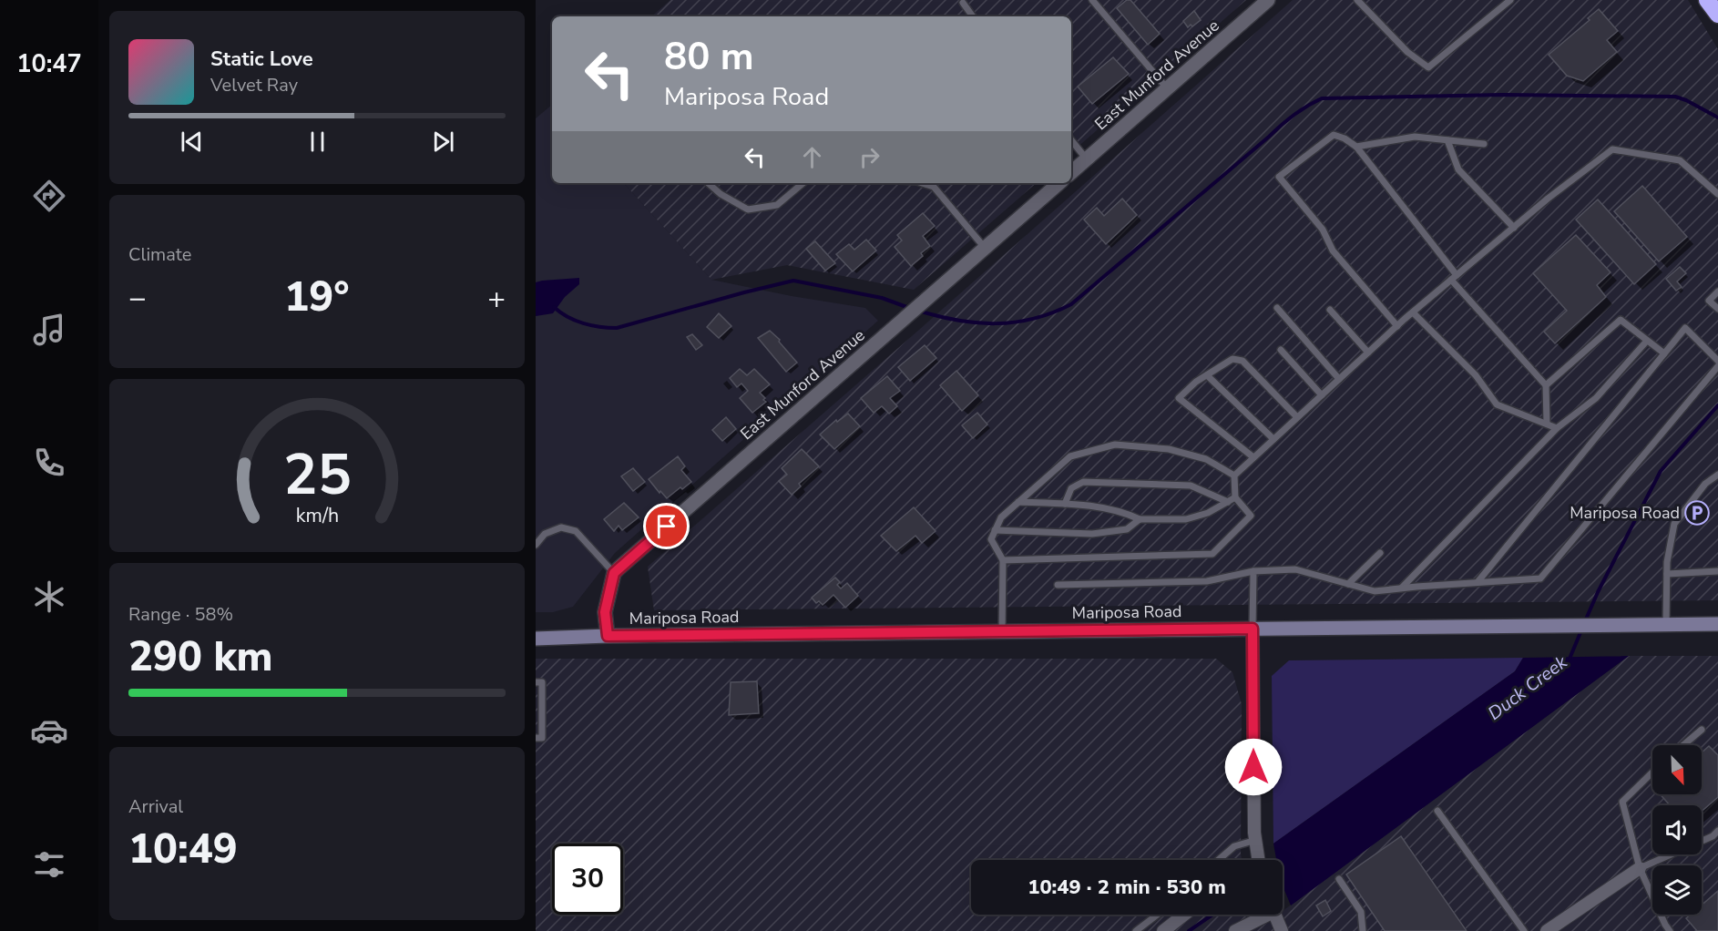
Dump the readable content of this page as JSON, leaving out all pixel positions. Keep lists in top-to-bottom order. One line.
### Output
{"streets":{"main road":["Mariposa Road"],"street":["East Munford Avenue"]},"water":["Duck Creek"],"places":{"parking":["Mariposa Road"]},"north":"bottom right","page":{"tabs":"10:47","turn":["80 m","Mariposa Road"],"song":["Static Love","Velvet Ray"],"tile":["Climate",["Range · 58%","290 km"],["Arrival","10:49"]],"heat":["−","19°","+"],"limit":"30","trip":"10:49 · 2 min · 530 m","gauge":["25","km/h"]}}
